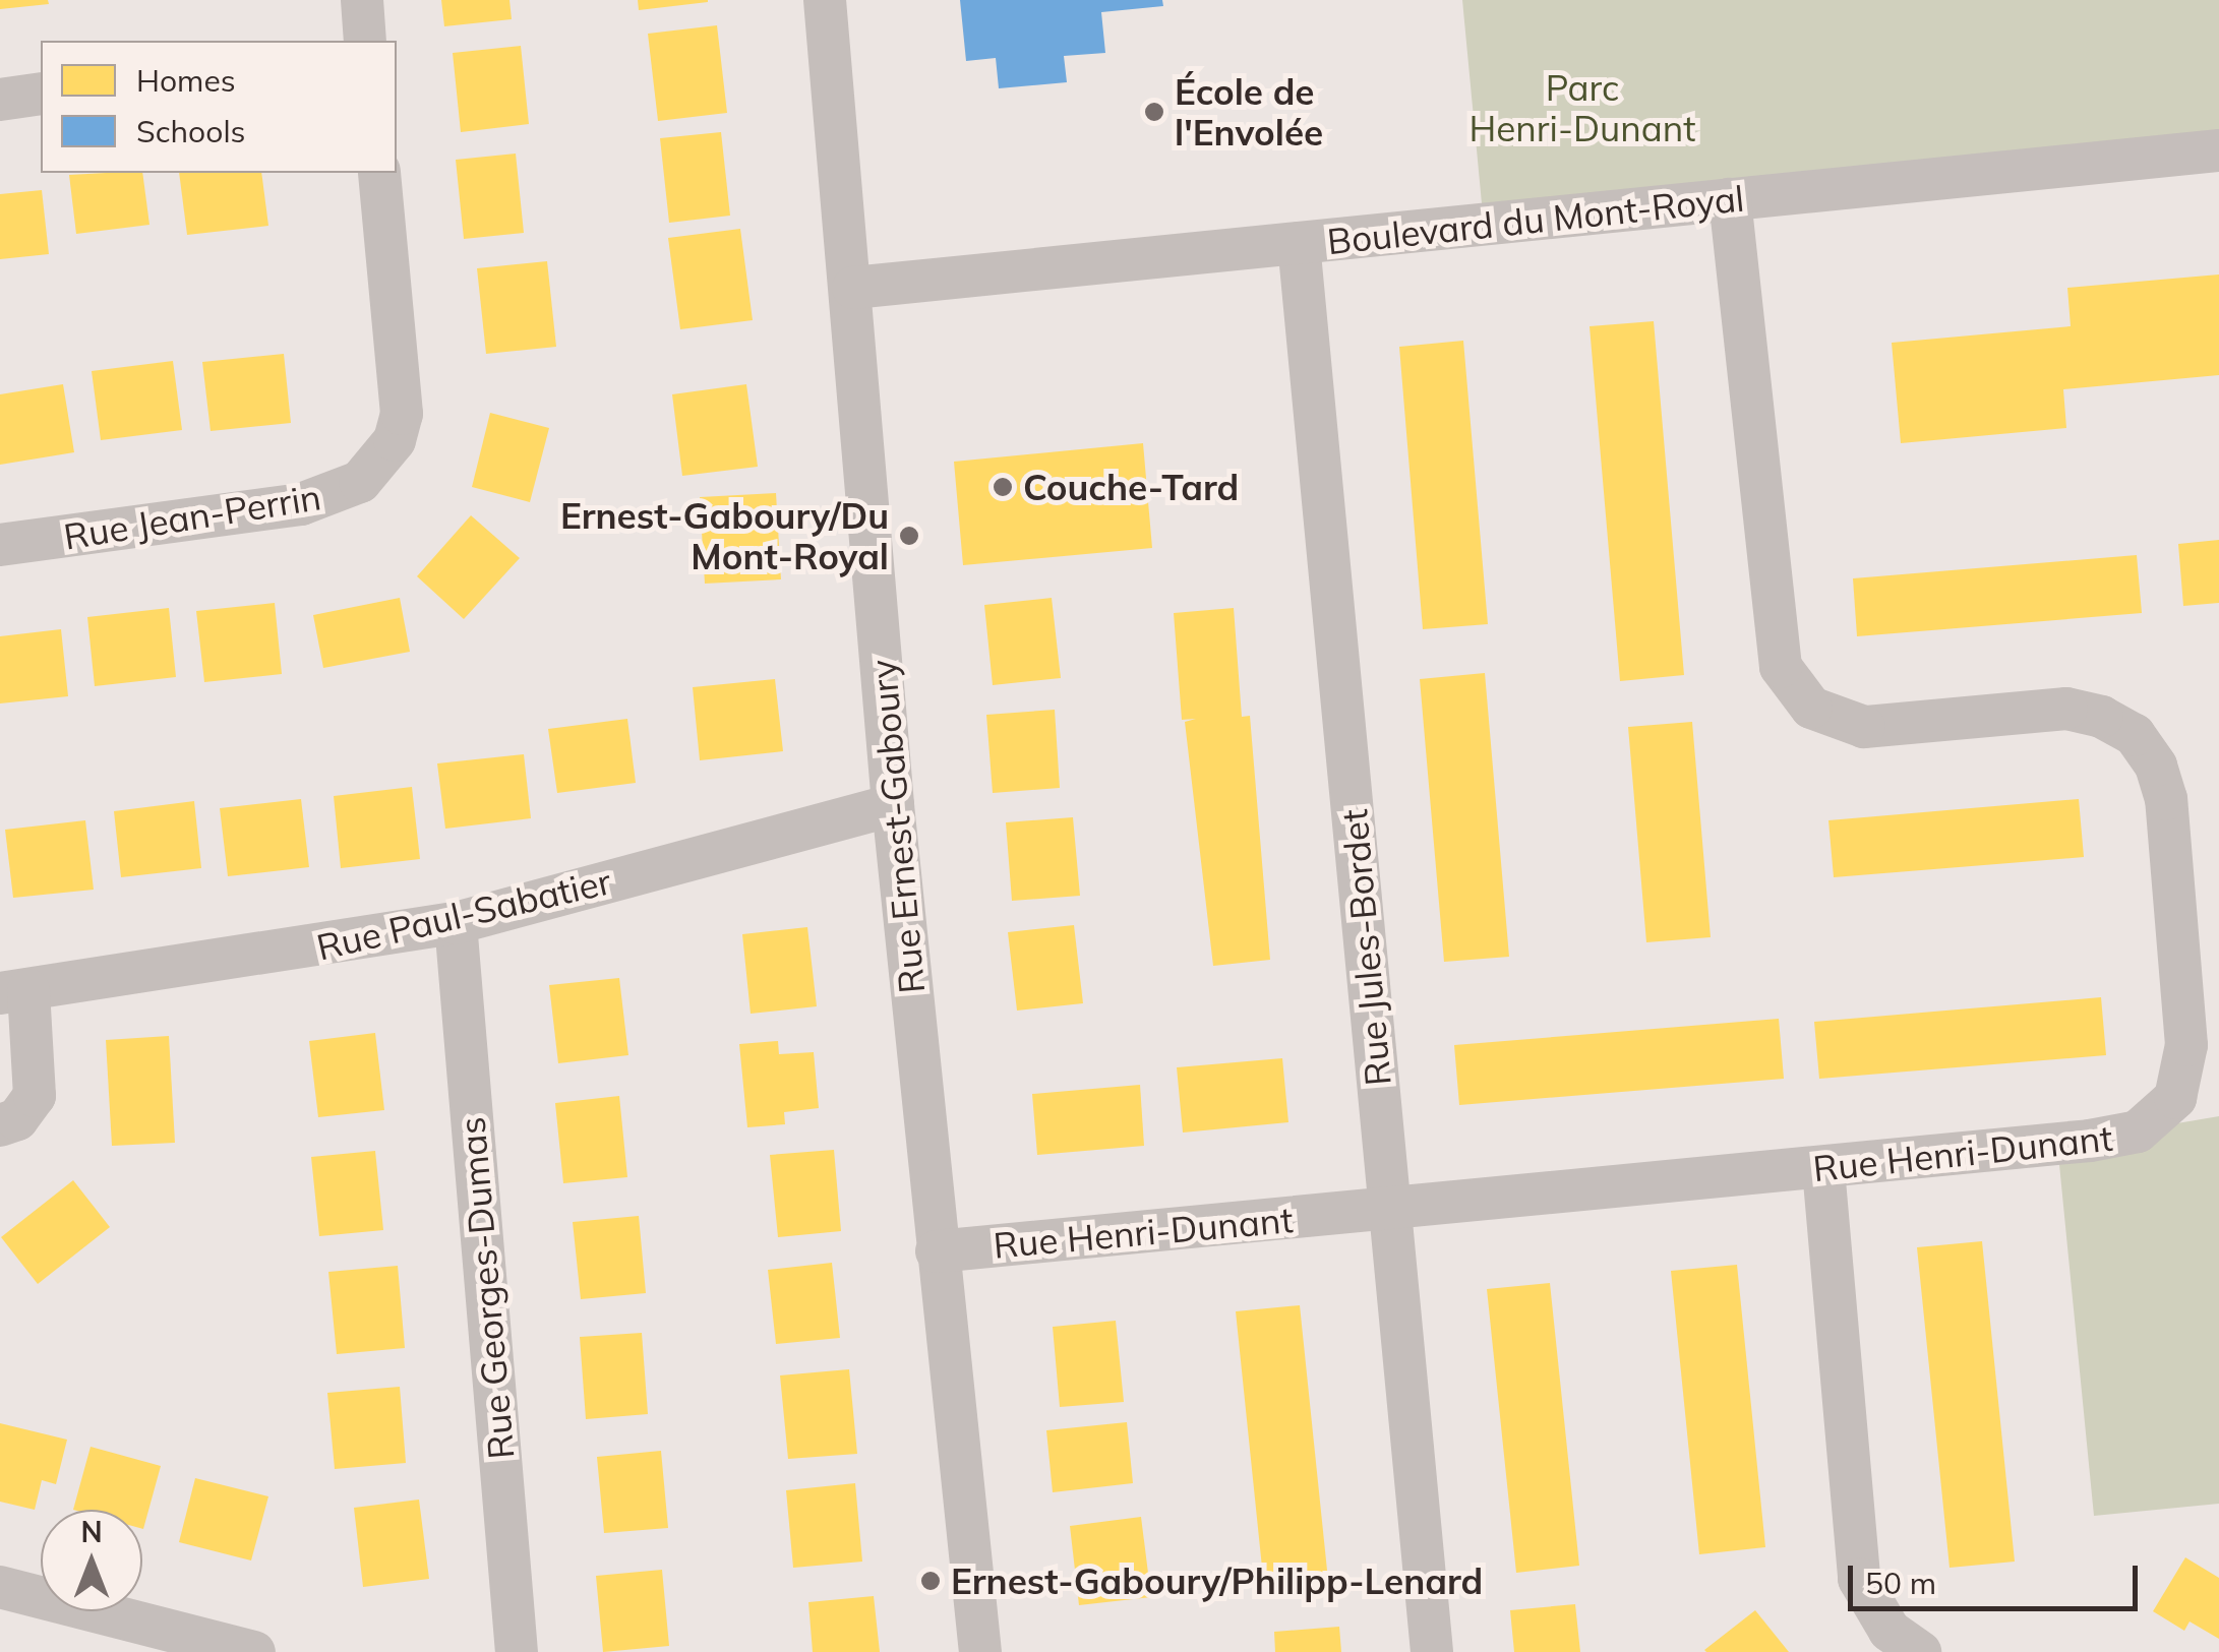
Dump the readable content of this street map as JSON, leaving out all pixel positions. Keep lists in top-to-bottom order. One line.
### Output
{"streets":{"street":["Boulevard du Mont-Royal","Rue Jean-Perrin","Rue Ernest-Gaboury","Rue Paul-Sabatier","Rue Jules-Bordet","Rue Henri-Dunant","Rue Georges-Dumas"]},"crossings":[["Boulevard du Mont-Royal","Rue Ernest-Gaboury"],["Boulevard du Mont-Royal","Rue Jules-Bordet"],["Boulevard du Mont-Royal","Rue Henri-Dunant"],["Rue Ernest-Gaboury","Rue Paul-Sabatier"],["Rue Ernest-Gaboury","Rue Henri-Dunant"],["Rue Paul-Sabatier","Rue Georges-Dumas"],["Rue Jules-Bordet","Rue Henri-Dunant"]],"parks":["Parc Henri-Dunant"],"places":["École de l'Envolée","Couche-Tard","Ernest-Gaboury/Du Mont-Royal","Ernest-Gaboury/Philipp-Lenard"],"legend":["Homes","Schools"],"scale_bar":"50 m","north":"top"}
